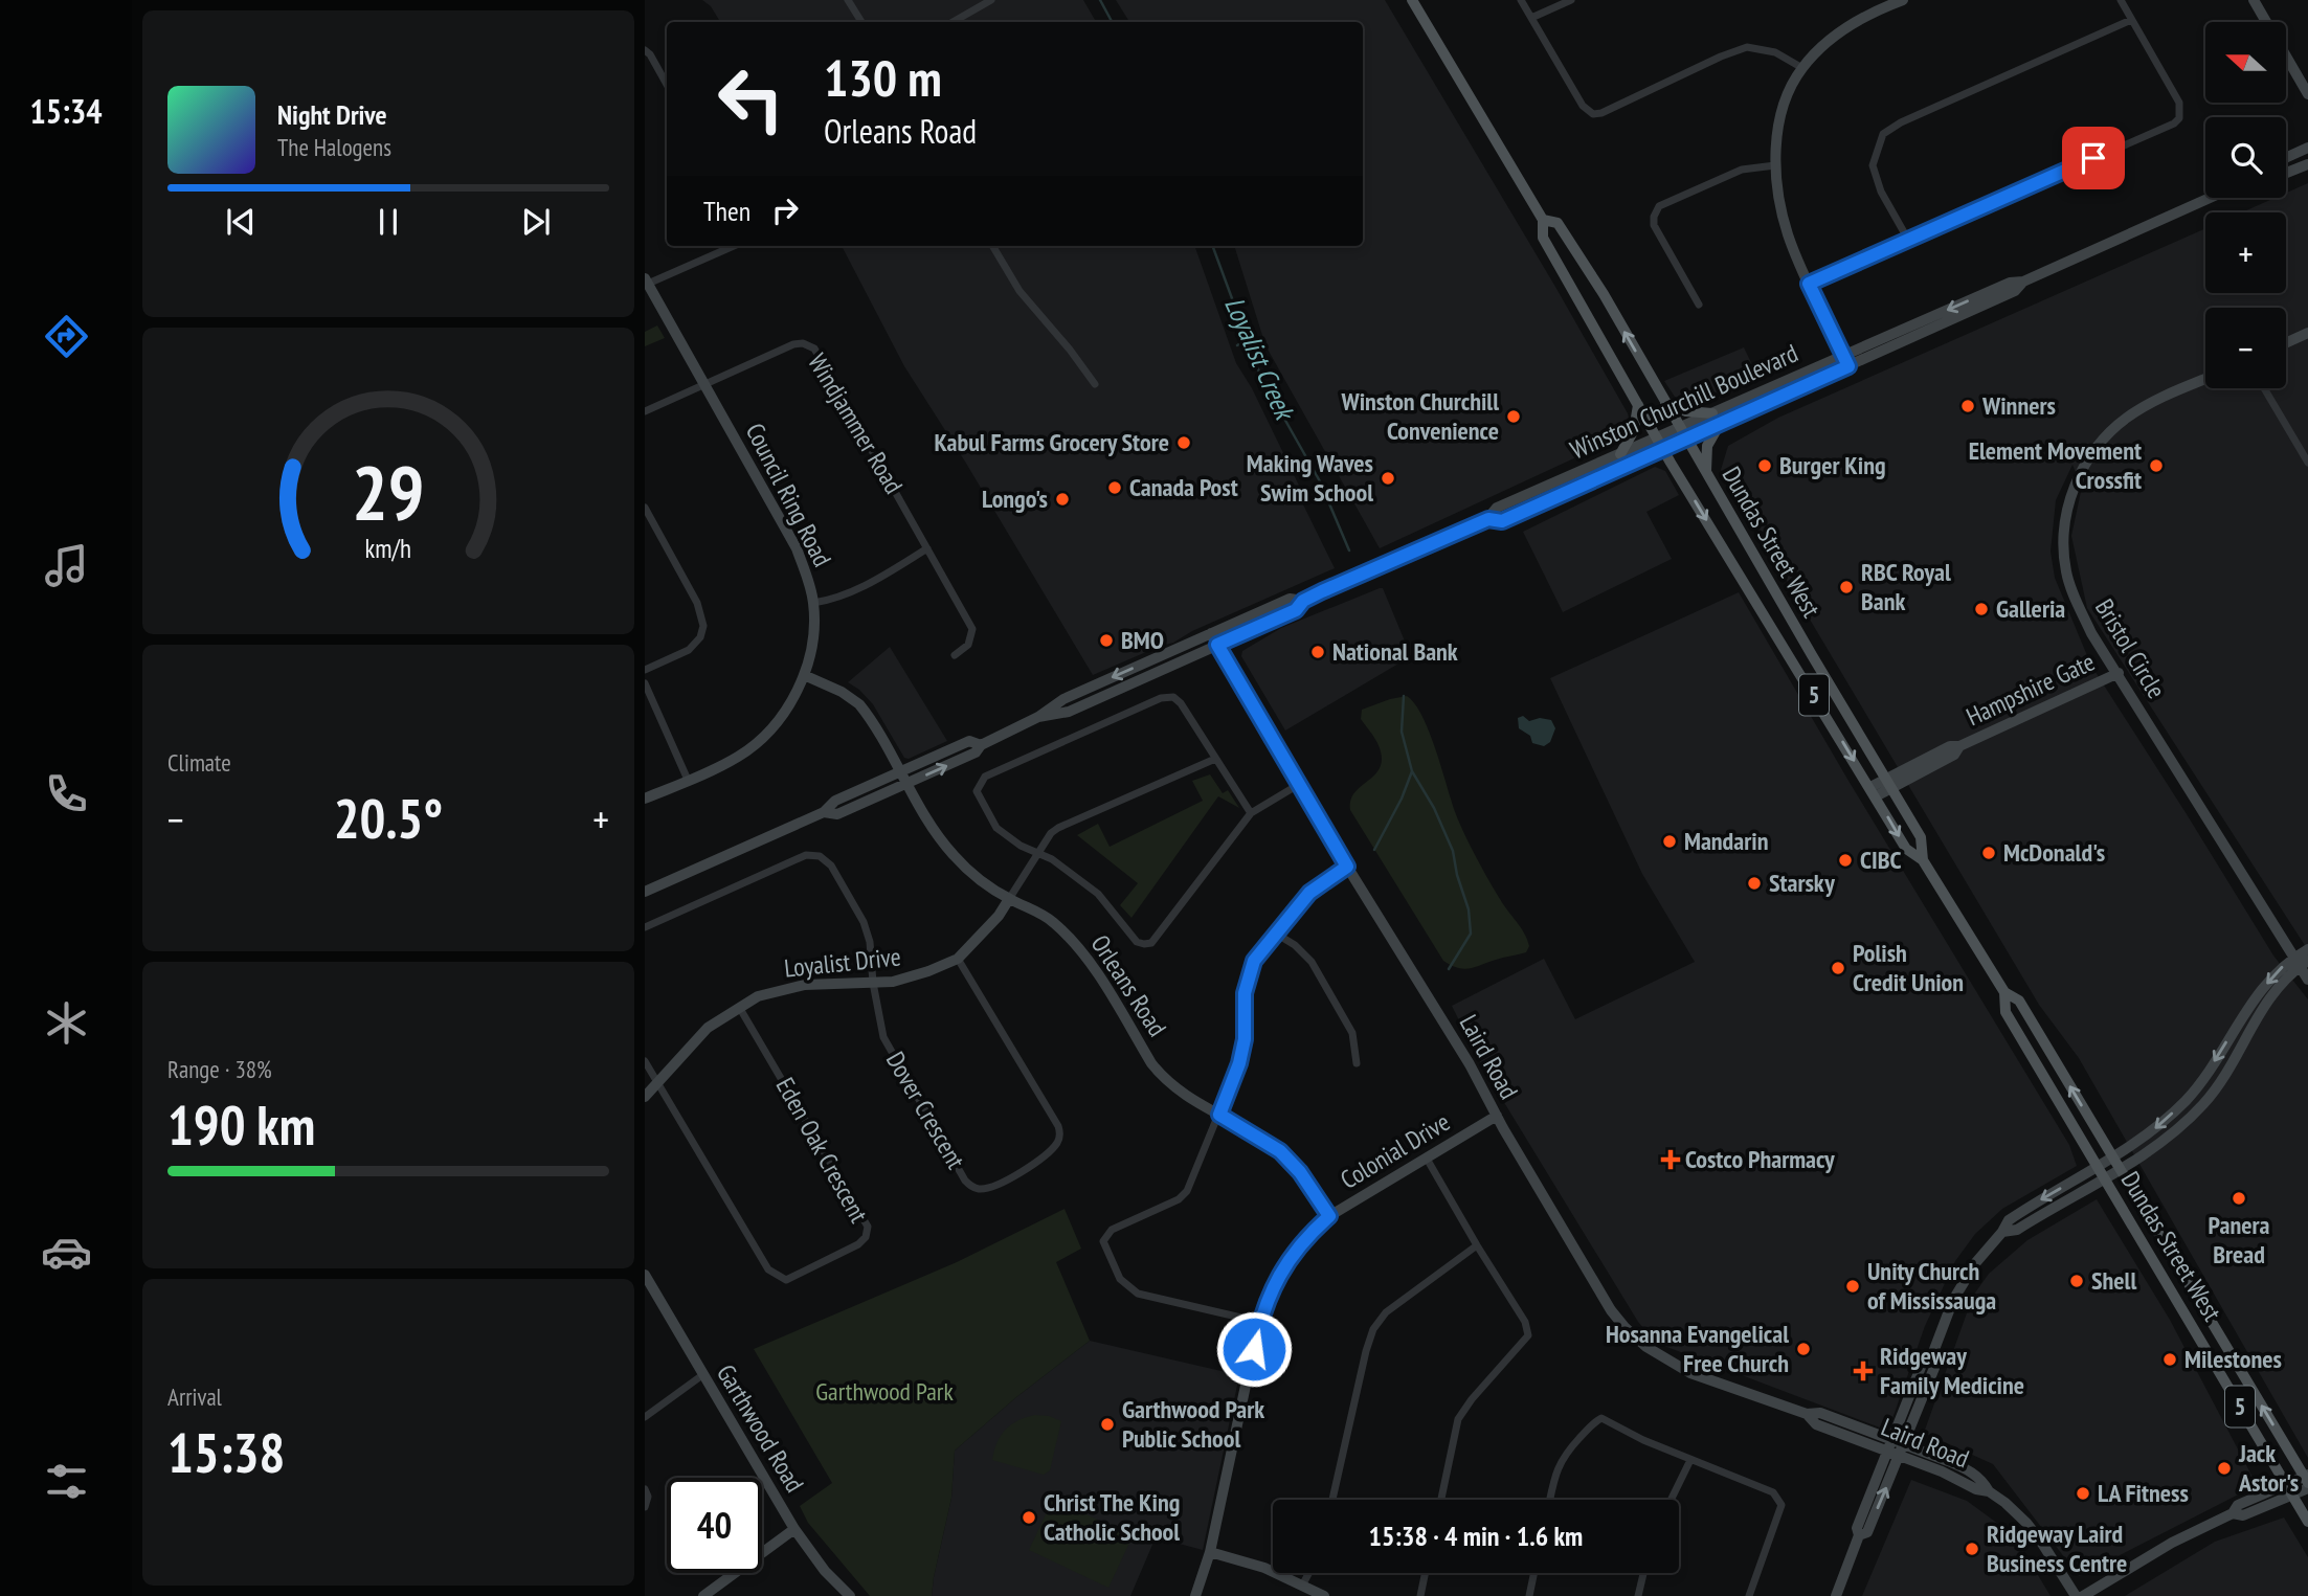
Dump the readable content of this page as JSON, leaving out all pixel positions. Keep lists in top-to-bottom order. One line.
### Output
{"streets":{"main road":["Dundas Street West","5"],"street":["Winston Churchill Boulevard","Windjammer Road","Council Ring Road","Bristol Circle","Hampshire Gate","Loyalist Drive","Orleans Road","Laird Road","Dover Crescent","Eden Oak Crescent","Colonial Drive","Garthwood Road"]},"crossings":[["Winston Churchill Boulevard","Dundas Street West"],["Winston Churchill Boulevard","Orleans Road"],["Winston Churchill Boulevard","Laird Road"],["Windjammer Road","Council Ring Road"],["Council Ring Road","Orleans Road"],["Dundas Street West","Hampshire Gate"],["Bristol Circle","Hampshire Gate"],["Loyalist Drive","Orleans Road"],["Loyalist Drive","Dover Crescent"],["Loyalist Drive","Eden Oak Crescent"],["Orleans Road","Colonial Drive"],["Laird Road","Colonial Drive"]],"water":["Loyalist Creek"],"parks":["Garthwood Park"],"places":{"other":["Winners","Winston Churchill Convenience","Kabul Farms Grocery Store","Burger King","Element Movement Crossfit","Making Waves Swim School","Canada Post","Longo's","RBC Royal Bank","Galleria","BMO","National Bank","Mandarin","McDonald's","CIBC","Starsky","Polish Credit Union","Panera Bread","Shell","Unity Church of Mississauga","Hosanna Evangelical Free Church","Milestones","Garthwood Park Public School","Jack Astor's","LA Fitness","Christ The King Catholic School","Ridgeway Laird Business Centre"],"health":["Costco Pharmacy","Ridgeway Family Medicine"]},"north":"left","page":{"tabs":"15:34","map_buttons":["+","−"],"turn":["130 m","Orleans Road"],"song":["Night Drive","The Halogens"],"then":"Then","tile":["Climate",["Range · 38%","190 km"],["Arrival","15:38"]],"heat":["−","20.5°","+"],"limit":"40","trip":"15:38 · 4 min · 1.6 km","gauge":["29","km/h"]}}
